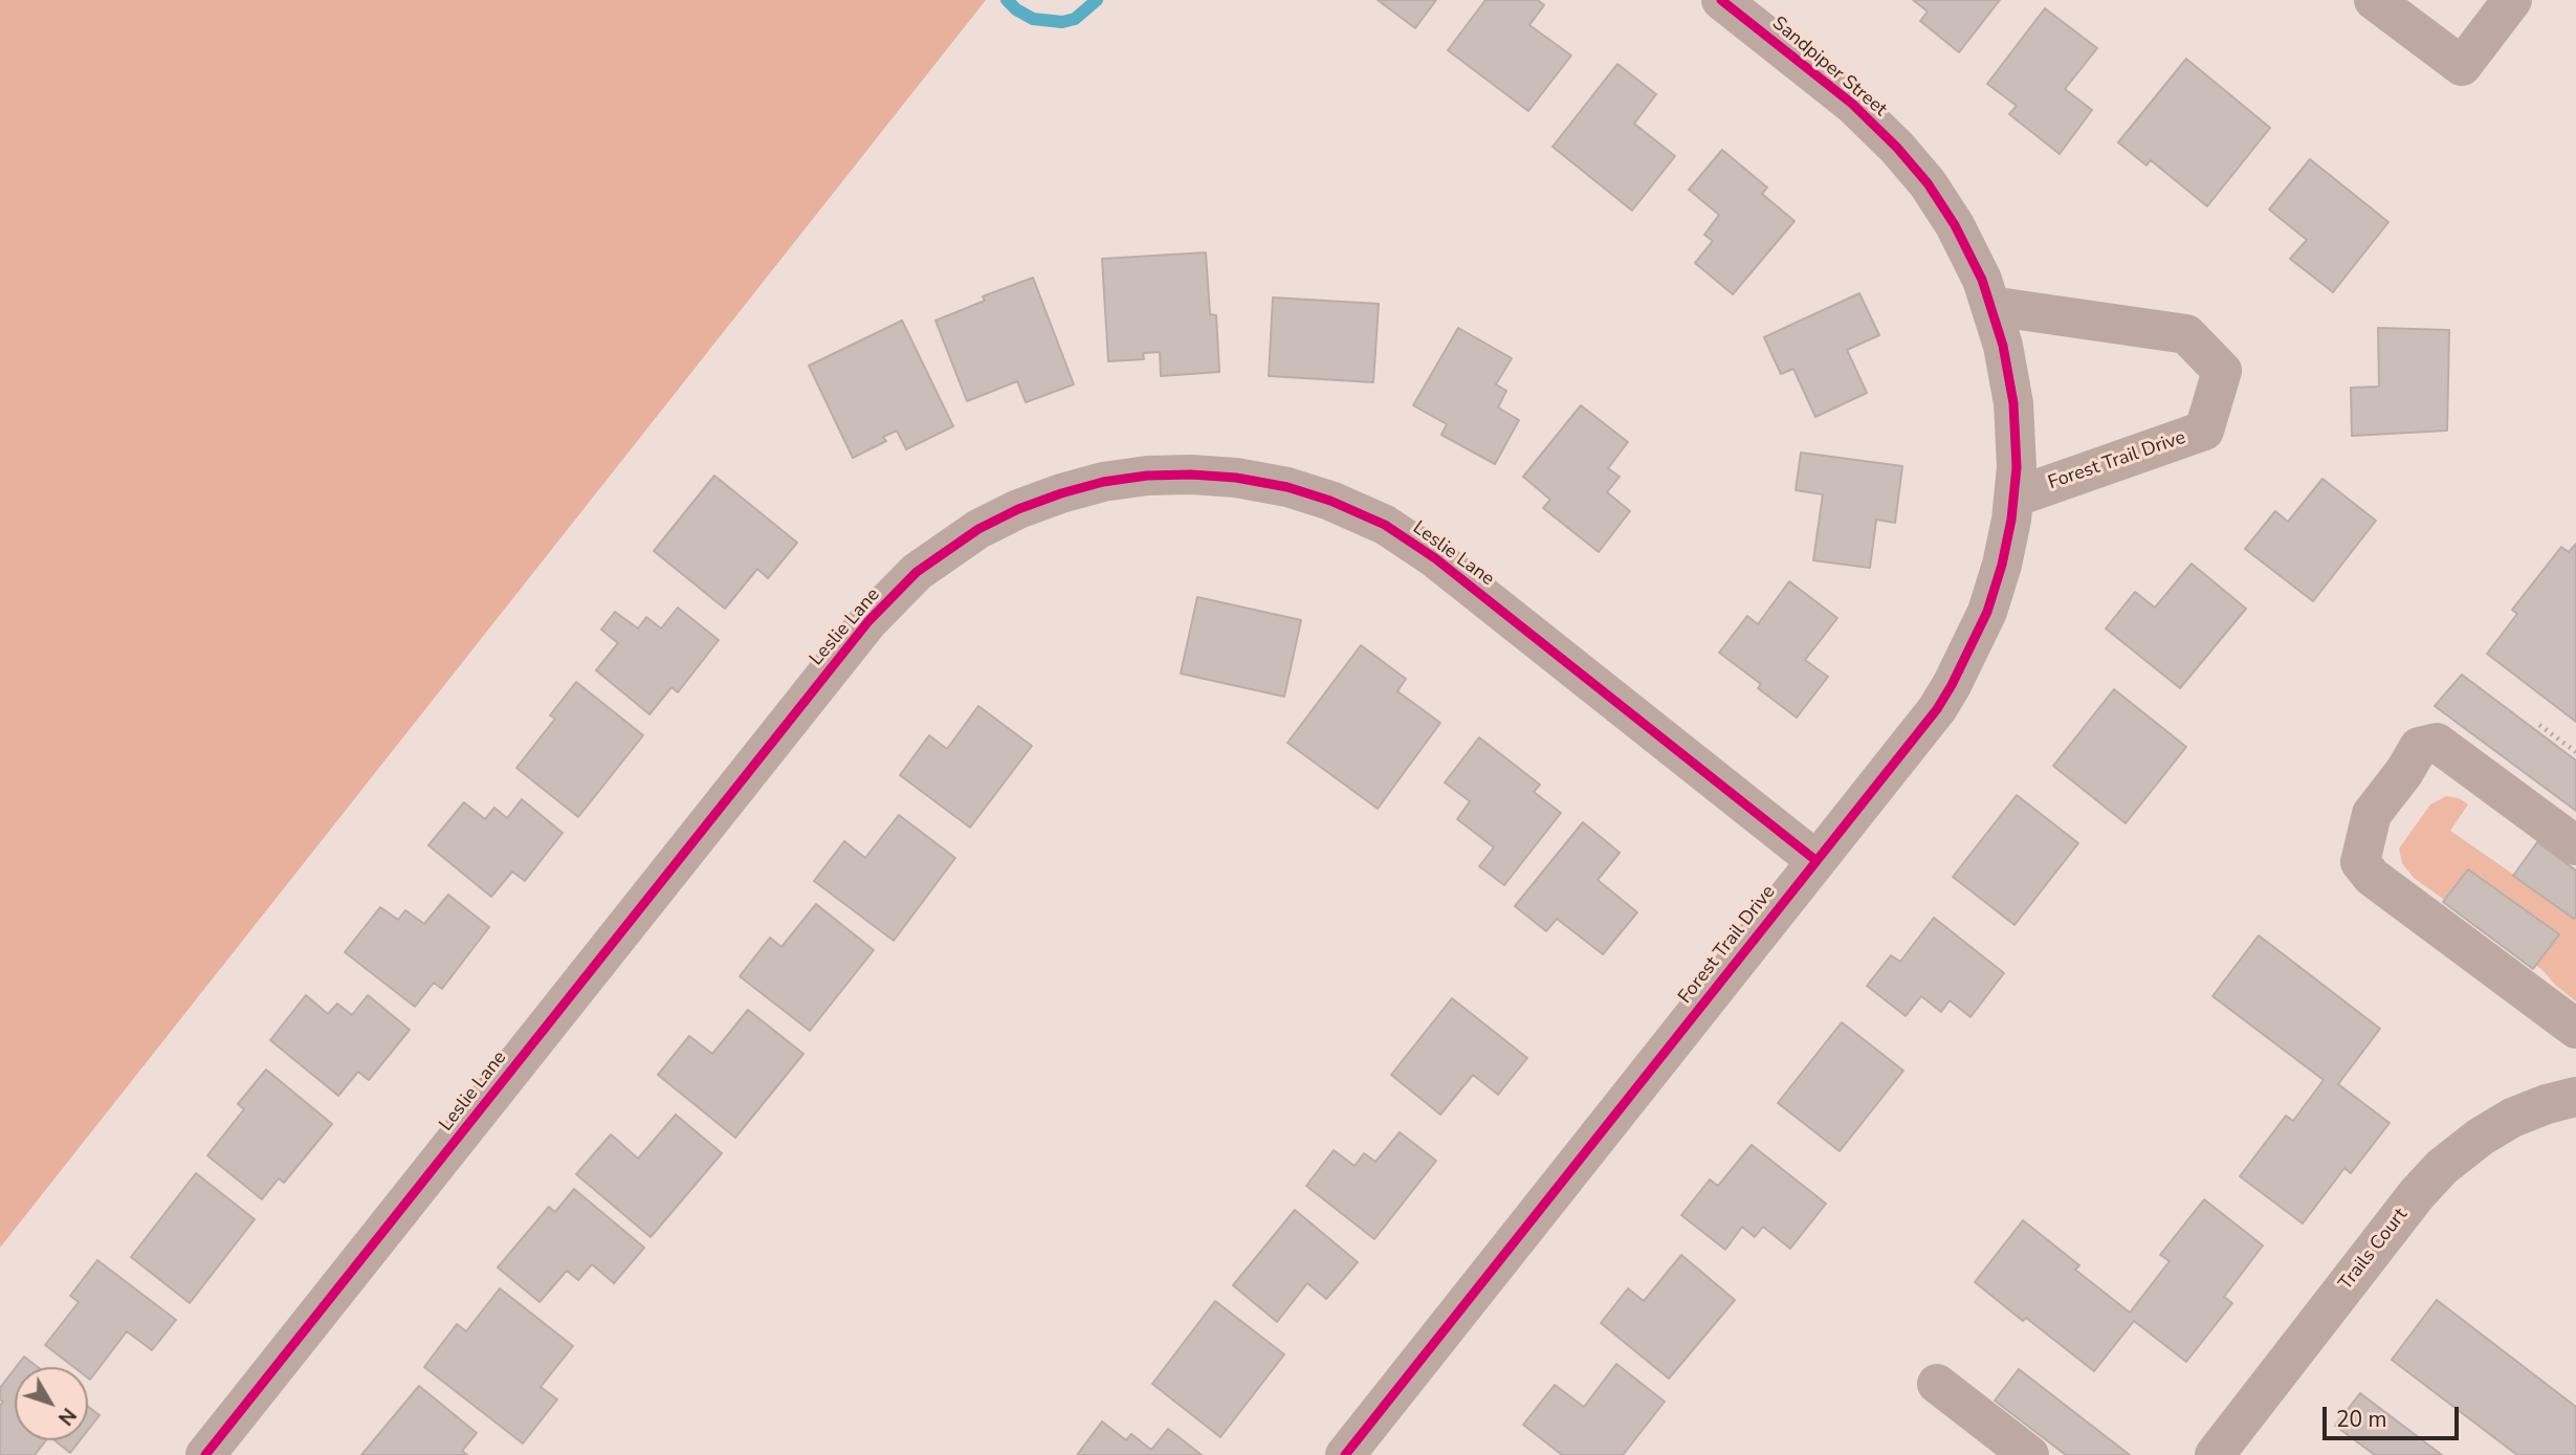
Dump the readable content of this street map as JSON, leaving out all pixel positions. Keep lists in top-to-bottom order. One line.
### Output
{"streets":{"street":["Sandpiper Street","Forest Trail Drive","Leslie Lane","Trails Court"]},"crossings":[["Sandpiper Street","Forest Trail Drive"],["Forest Trail Drive","Leslie Lane"]],"scale_bar":"20 m","north":"bottom right"}
